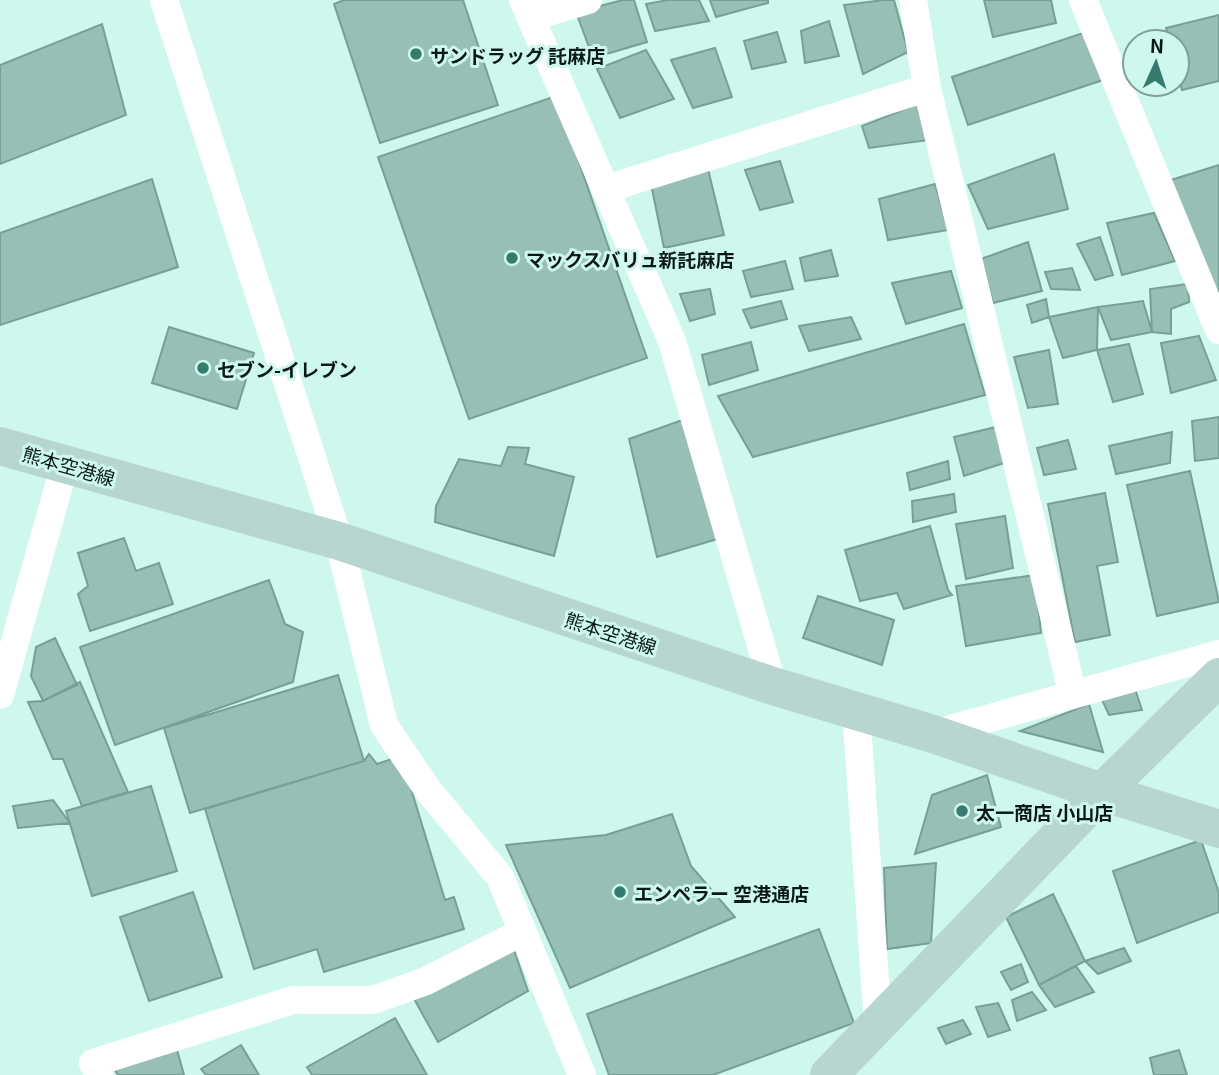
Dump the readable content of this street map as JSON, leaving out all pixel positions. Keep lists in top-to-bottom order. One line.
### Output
{"streets":{"main road":["熊本空港線"]},"places":["サンドラッグ 託麻店","マックスバリュ新託麻店","セブン-イレブン","太一商店 小山店","エンペラー 空港通店"],"north":"top"}
